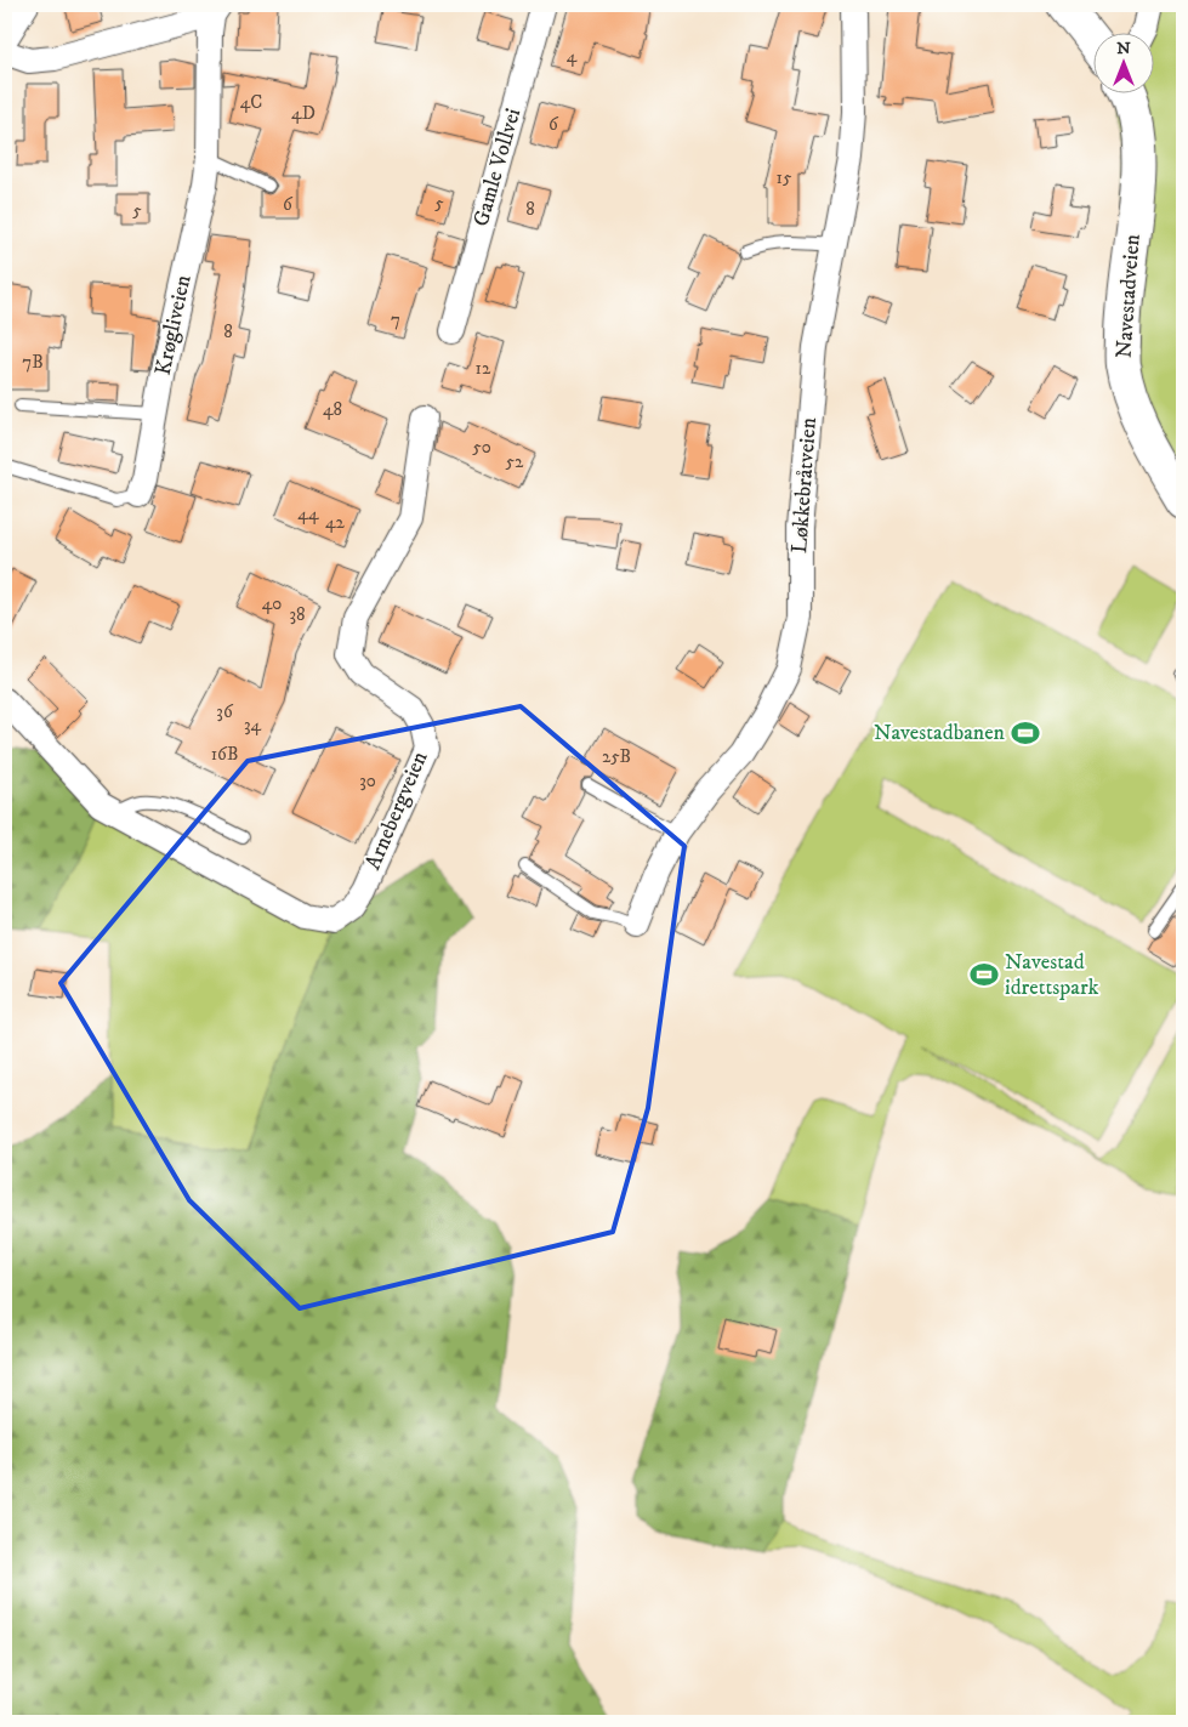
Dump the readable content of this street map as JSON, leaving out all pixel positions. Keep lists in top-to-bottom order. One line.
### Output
{"streets":{"street":["Gamle Vollvei","Navestadveien","Krøgliveien","Løkkebråtveien","Arnebergveien"]},"places":{"sports":["Navestadbanen","Navestad idrettspark"]},"house_numbers":["4","4C","4D","6","15","5","6","8","5","7","8","7B","12","48","50","52","44","42","40","38","36","34","16B","25B","30"],"north":"top"}
